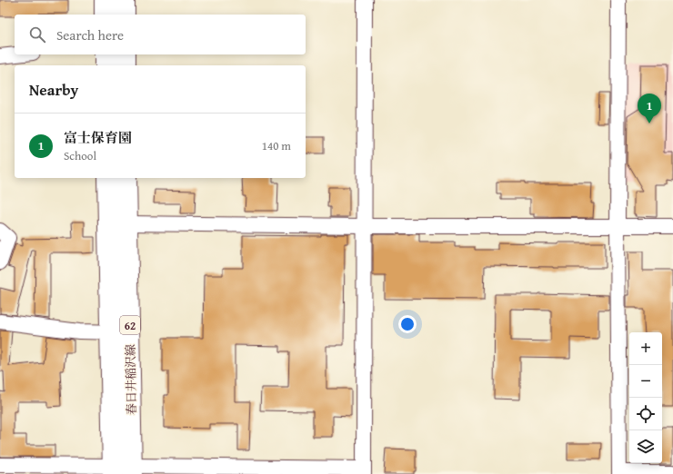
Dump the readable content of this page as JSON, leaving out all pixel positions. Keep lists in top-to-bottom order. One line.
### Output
{"streets":{"main road":["62","春日井稲沢線"]},"page":{"search":"Search here","heading":"Nearby","pins":"1","list":[{"mark":"1","name":"富士保育園","note":"School","value":"140 m"}],"map_buttons":["+","−"]}}
